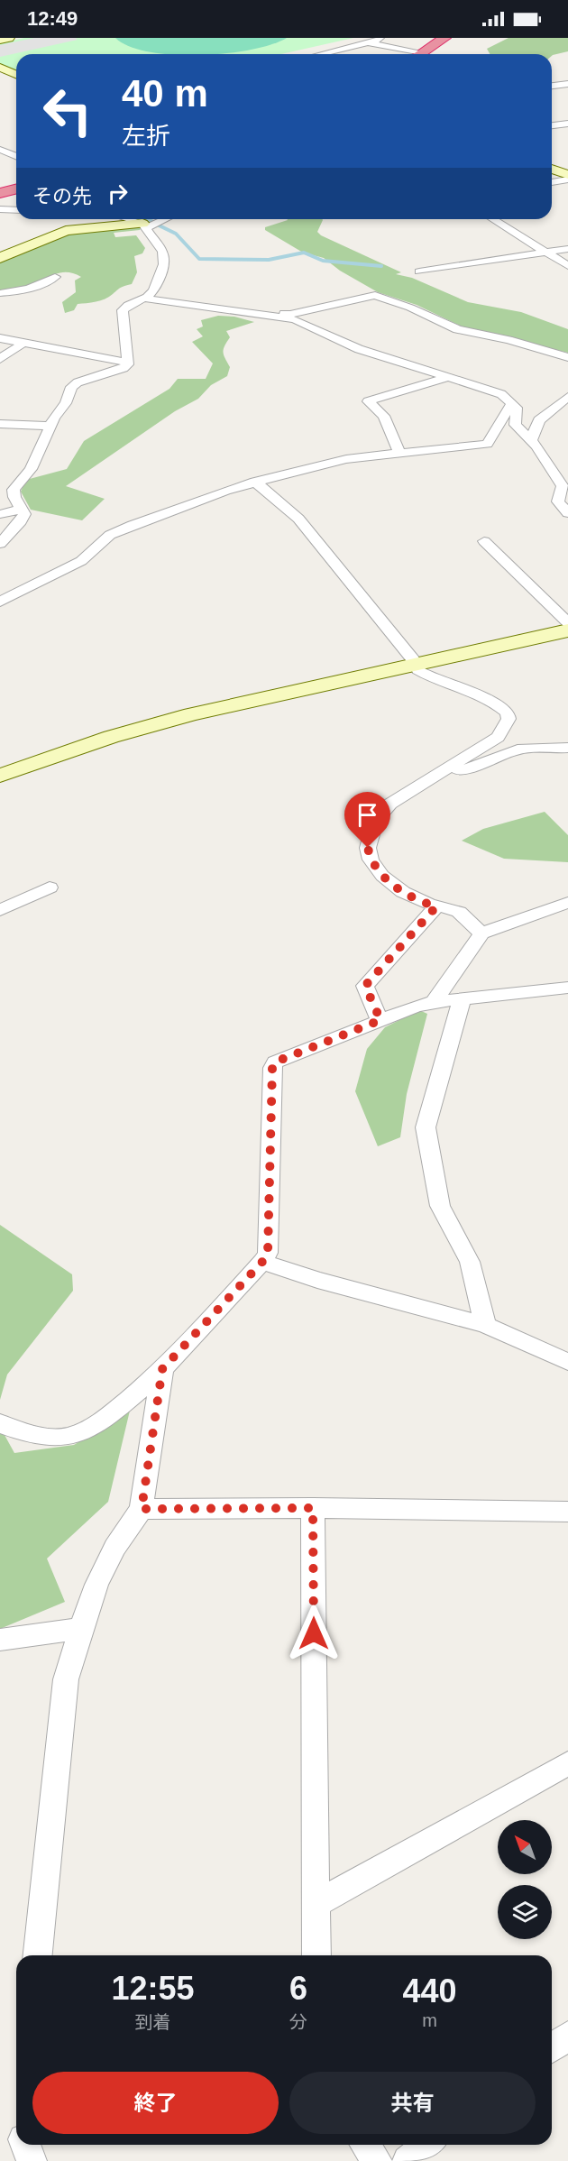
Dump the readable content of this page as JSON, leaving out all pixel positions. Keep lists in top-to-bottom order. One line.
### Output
{"north":"top left","page":{"status":"12:49","turn":["40 m","左折"],"then":"その先","eta":["12:55","到着","6","分","440","m"],"buttons":["終了","共有"]}}
